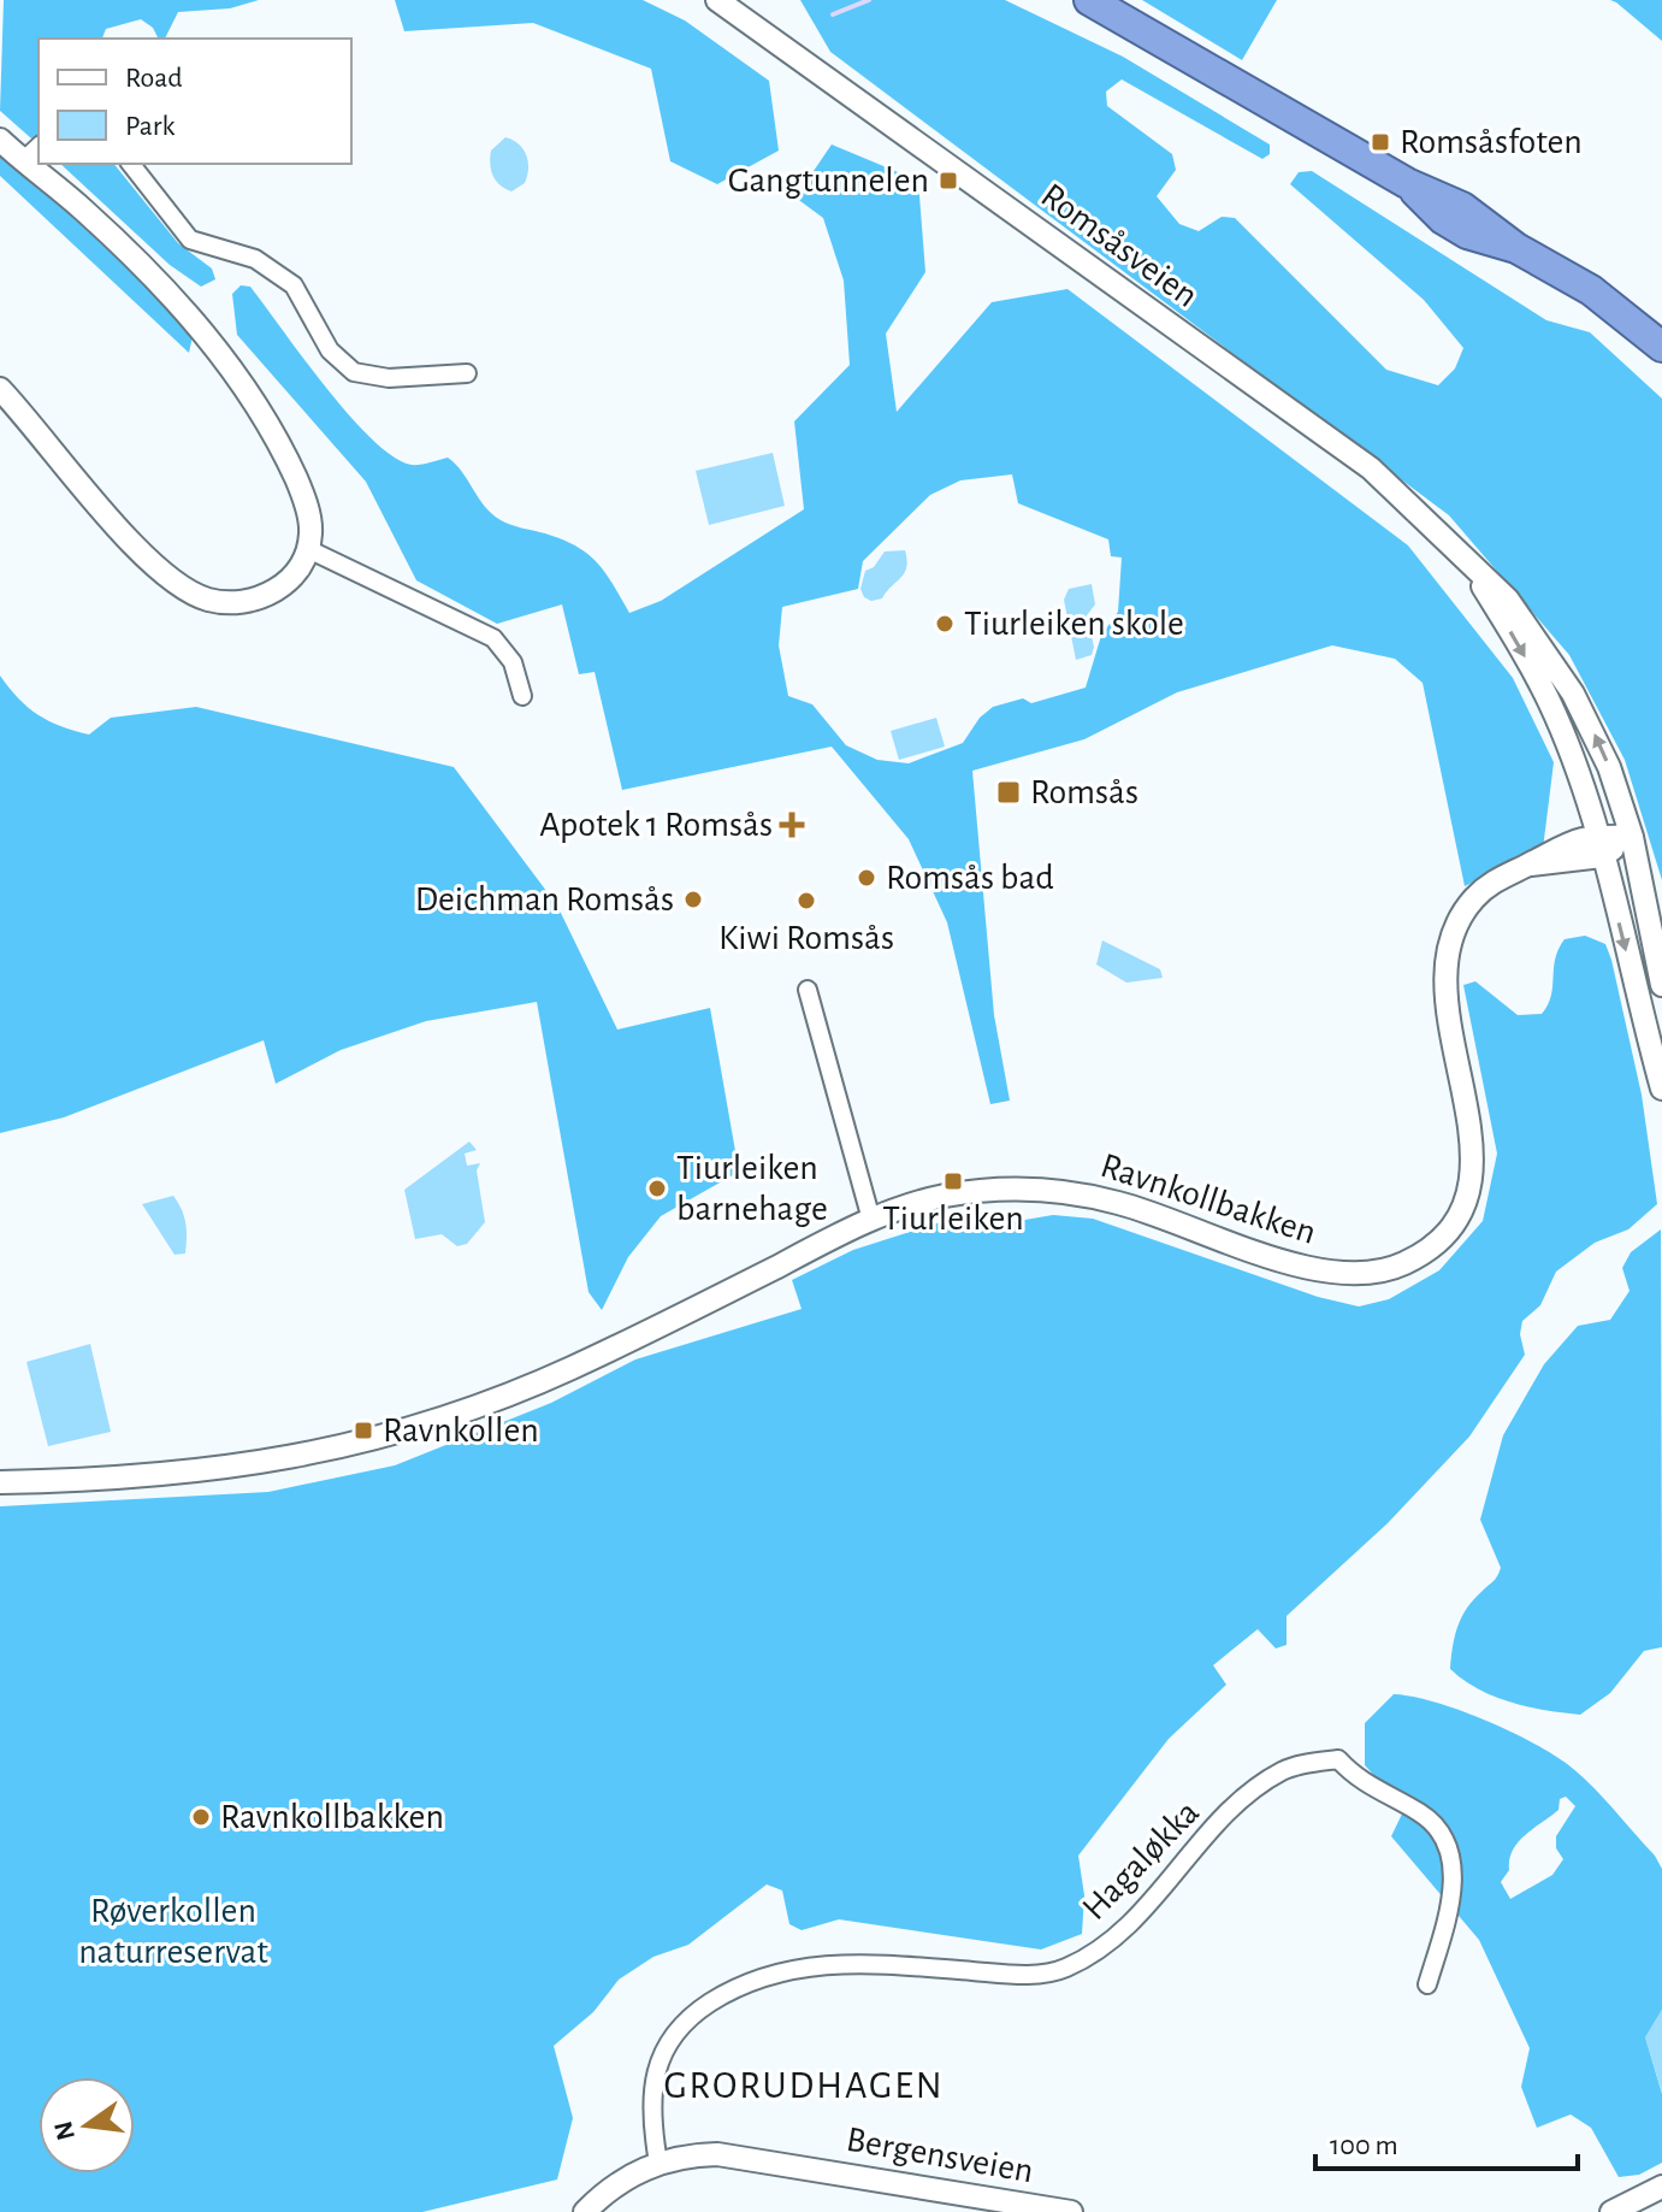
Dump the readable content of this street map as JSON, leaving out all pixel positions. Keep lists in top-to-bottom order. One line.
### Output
{"streets":{"street":["Romsåsveien","Ravnkollbakken","Hagaløkka","Bergensveien"]},"crossings":[["Romsåsveien","Ravnkollbakken"],["Hagaløkka","Bergensveien"]],"districts":["GRORUDHAGEN"],"parks":["Røverkollen naturreservat"],"places":{"transit":["Romsåsfoten","Gangtunnelen","Romsås","Tiurleiken","Ravnkollen"],"other":["Tiurleiken skole","Romsås bad","Deichman Romsås","Kiwi Romsås","Tiurleiken barnehage","Ravnkollbakken"],"health":["Apotek 1 Romsås"]},"legend":["Road","Park"],"scale_bar":"100 m","north":"left"}
